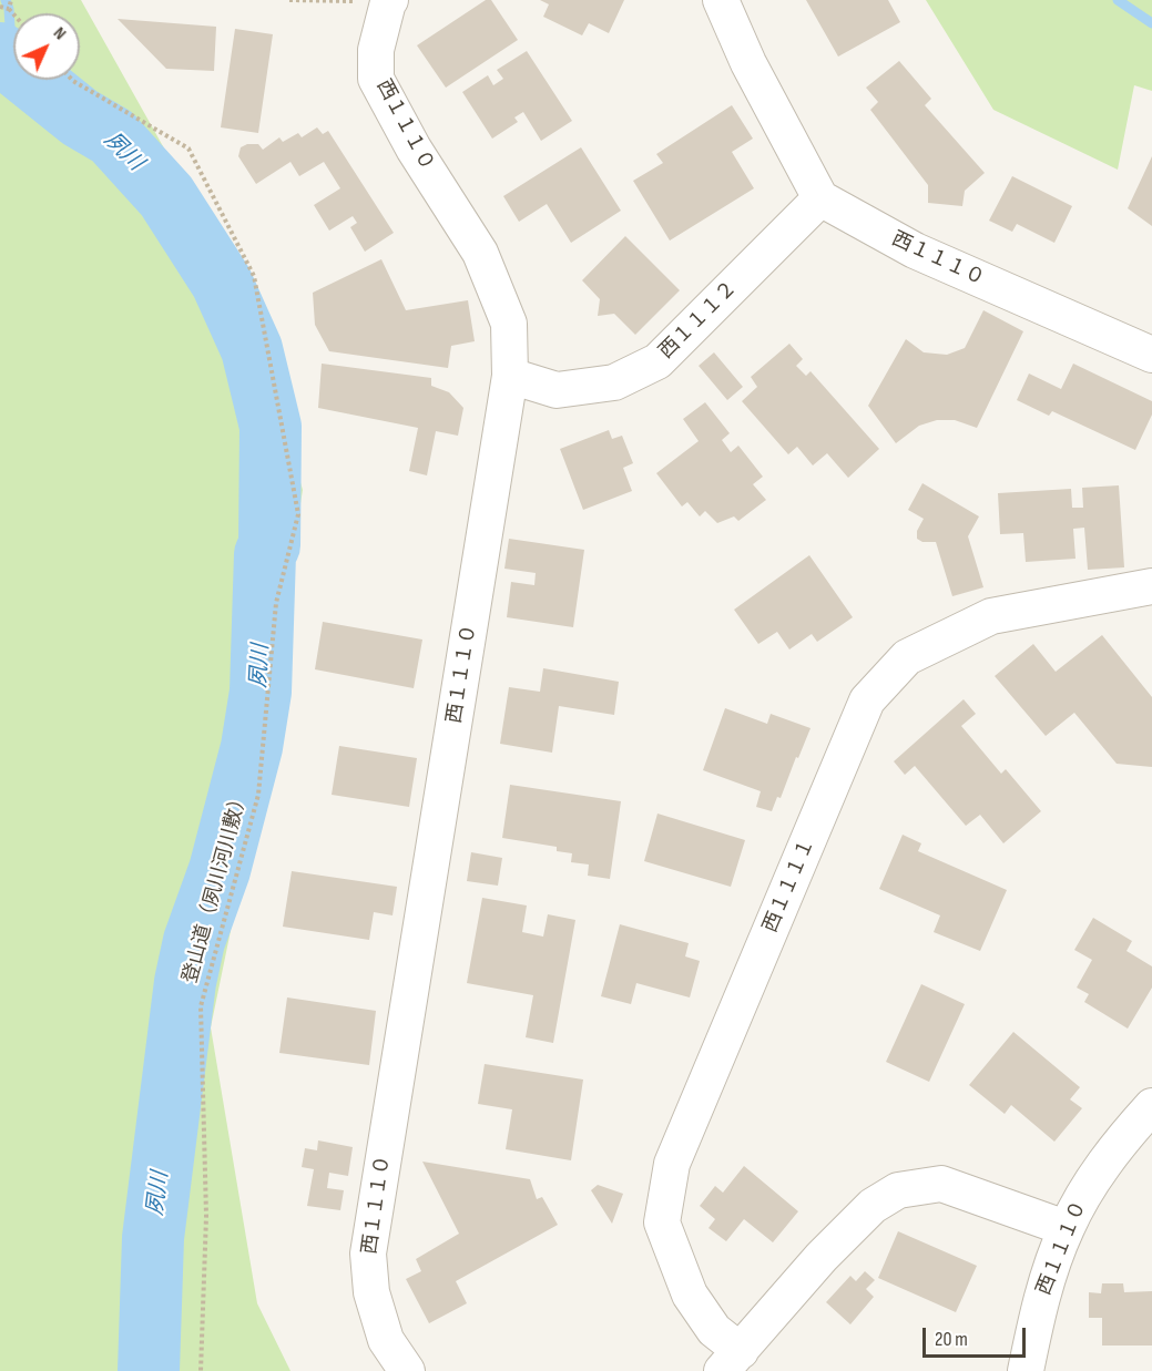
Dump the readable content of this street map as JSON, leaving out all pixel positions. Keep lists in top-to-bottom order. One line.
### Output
{"streets":{"street":["西１１１０","西１１１２","西１１１１"],"path":["登山道（夙川河川敷）"]},"crossings":[["西１１１０","西１１１２"]],"water":["夙川"],"scale_bar":"20 m","north":"top right"}
